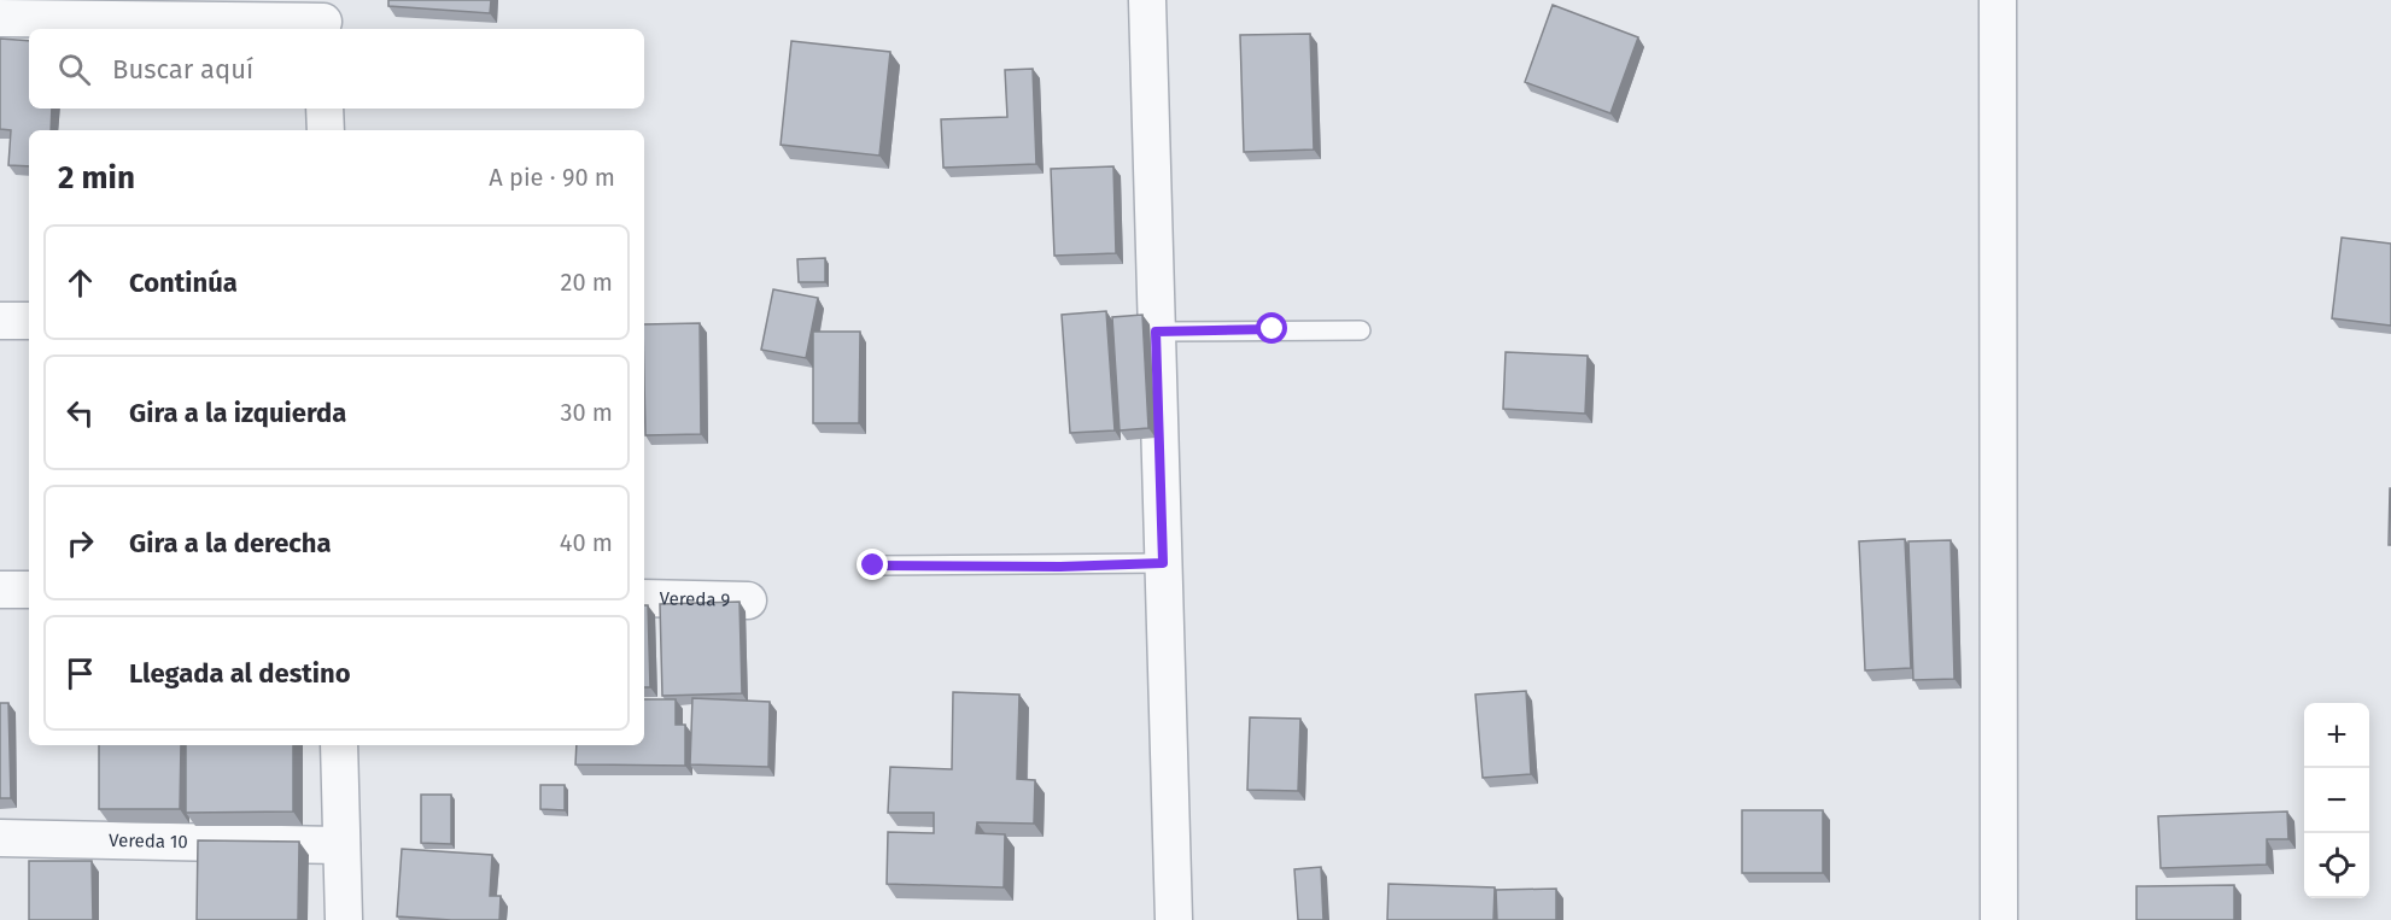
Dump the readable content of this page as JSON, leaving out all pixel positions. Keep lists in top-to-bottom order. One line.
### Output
{"streets":{"street":["Vereda 9","Vereda 10"]},"page":{"search":"Buscar aquí","heading":["2 min","A pie · 90 m"],"list":[["Continúa","20 m"],["Gira a la izquierda","30 m"],["Gira a la derecha","40 m"],"Llegada al destino"],"map_buttons":["+","−"]}}
